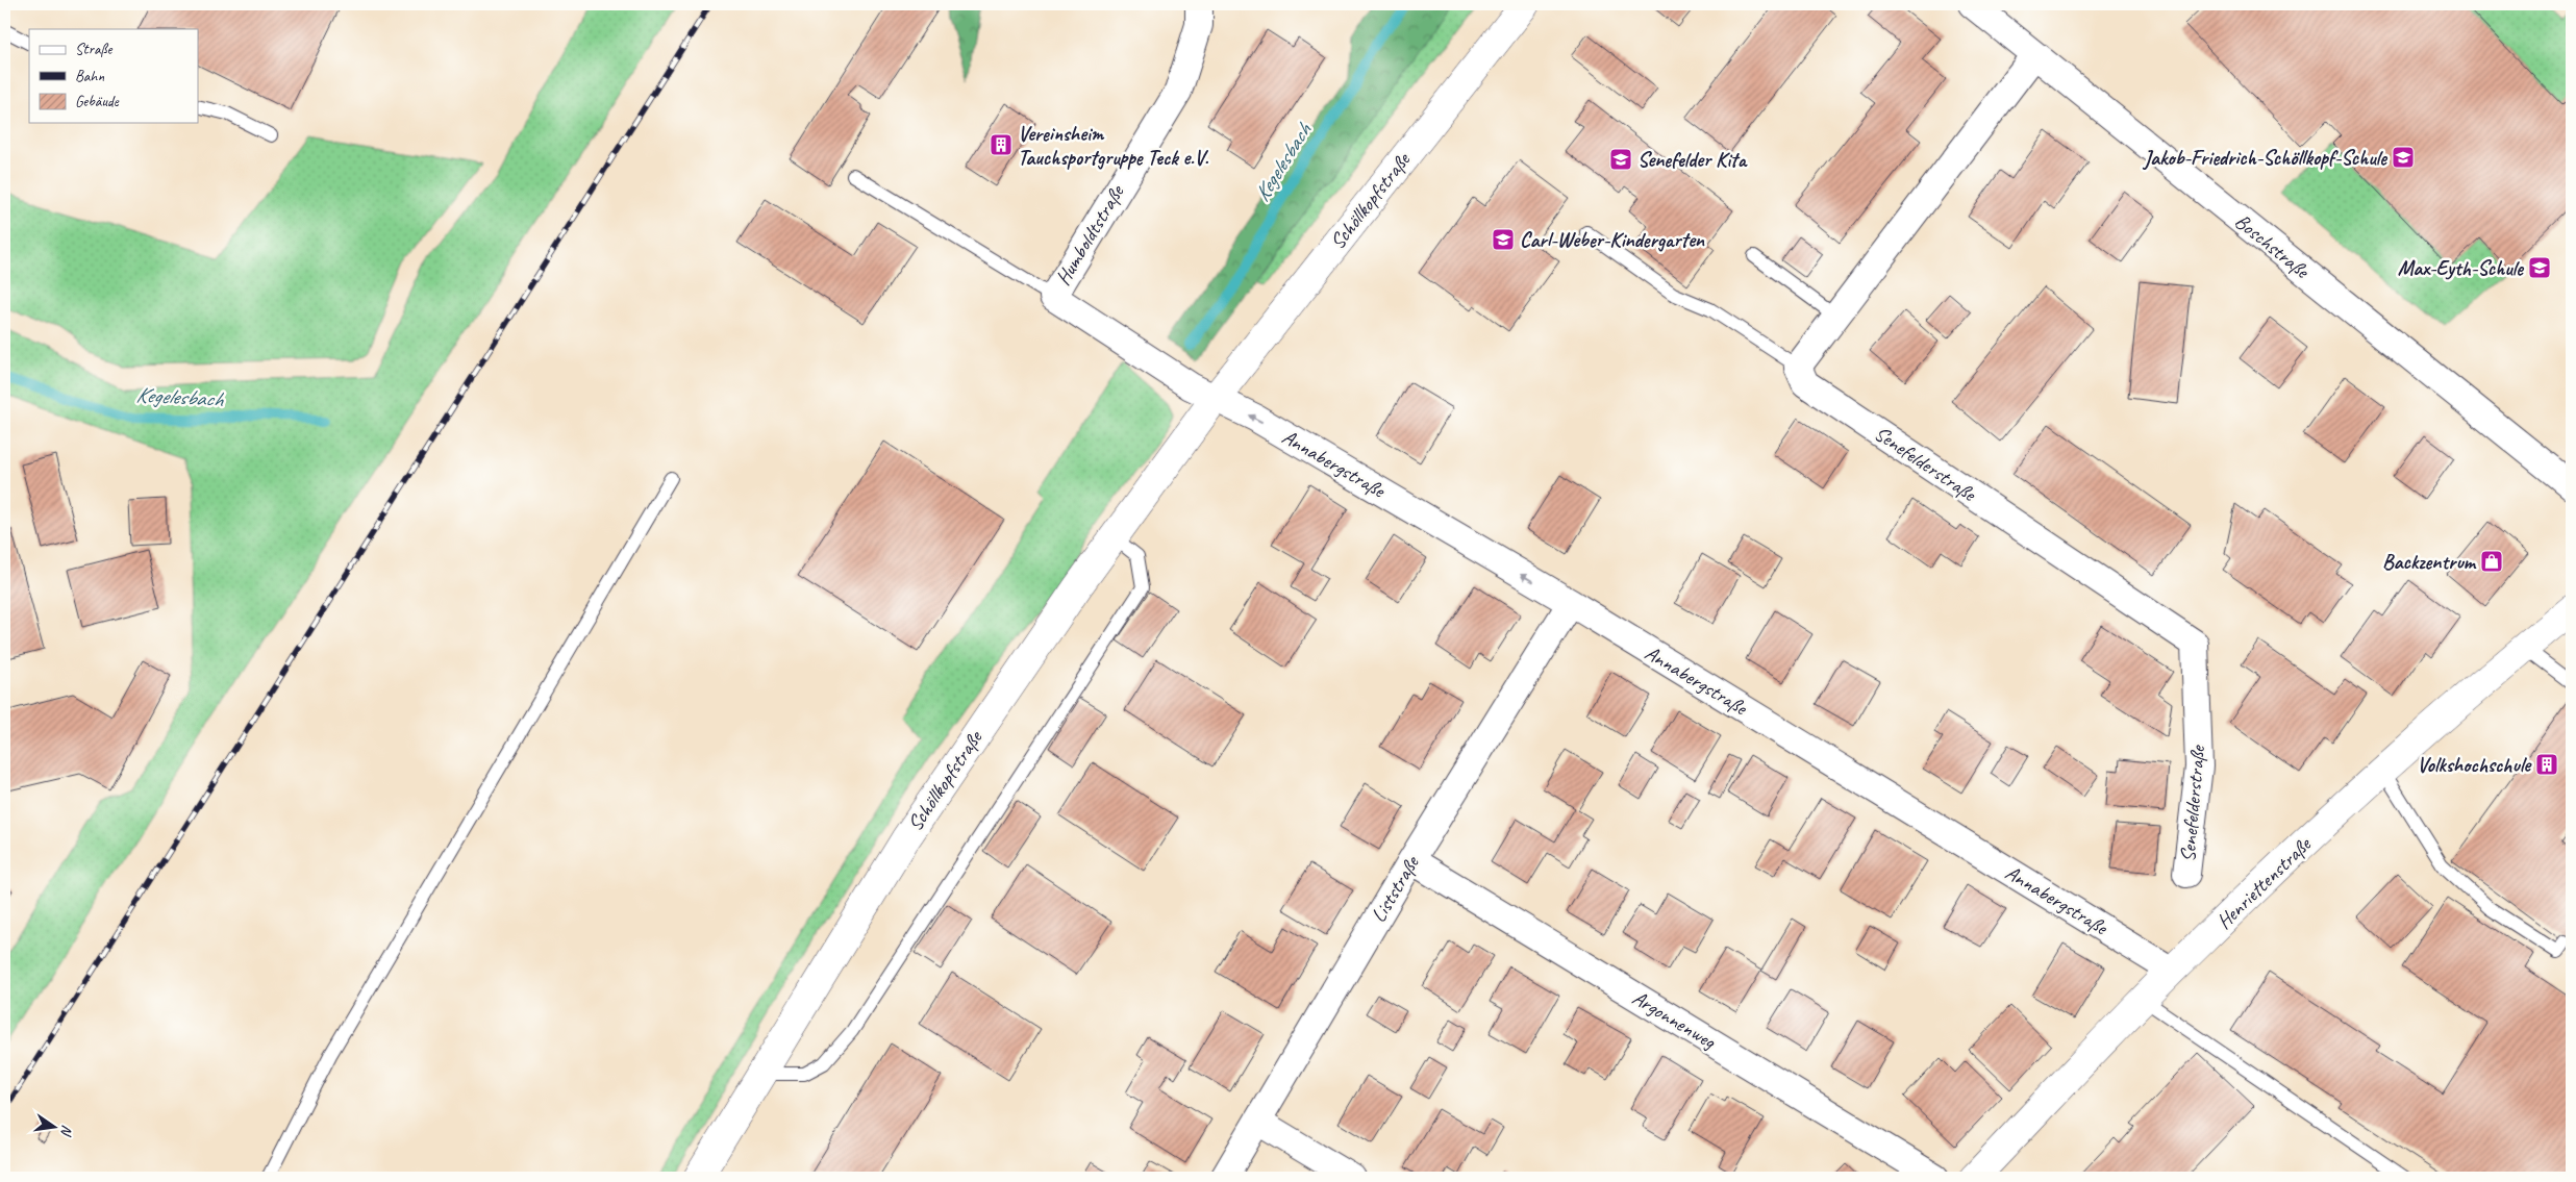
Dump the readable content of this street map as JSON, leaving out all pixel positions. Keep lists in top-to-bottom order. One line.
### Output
{"streets":{"main road":["Schöllkopfstraße","Henriettenstraße"],"street":["Humboldtstraße","Boschstraße","Annabergstraße","Senefelderstraße","Liststraße","Argonnenweg"]},"crossings":[["Schöllkopfstraße","Annabergstraße"],["Annabergstraße","Henriettenstraße"],["Annabergstraße","Liststraße"],["Liststraße","Argonnenweg"]],"one_way":["Annabergstraße"],"water":["Kegelesbach"],"places":{"building":["Vereinsheim Tauchsportgruppe Teck e.V.","Volkshochschule"],"school or university":["Jakob-Friedrich-Schöllkopf-Schule","Senefelder Kita","Carl-Weber-Kindergarten","Max-Eyth-Schule"],"shop":["Backzentrum"]},"legend":["Straße","Bahn","Gebäude"],"north":"right"}
